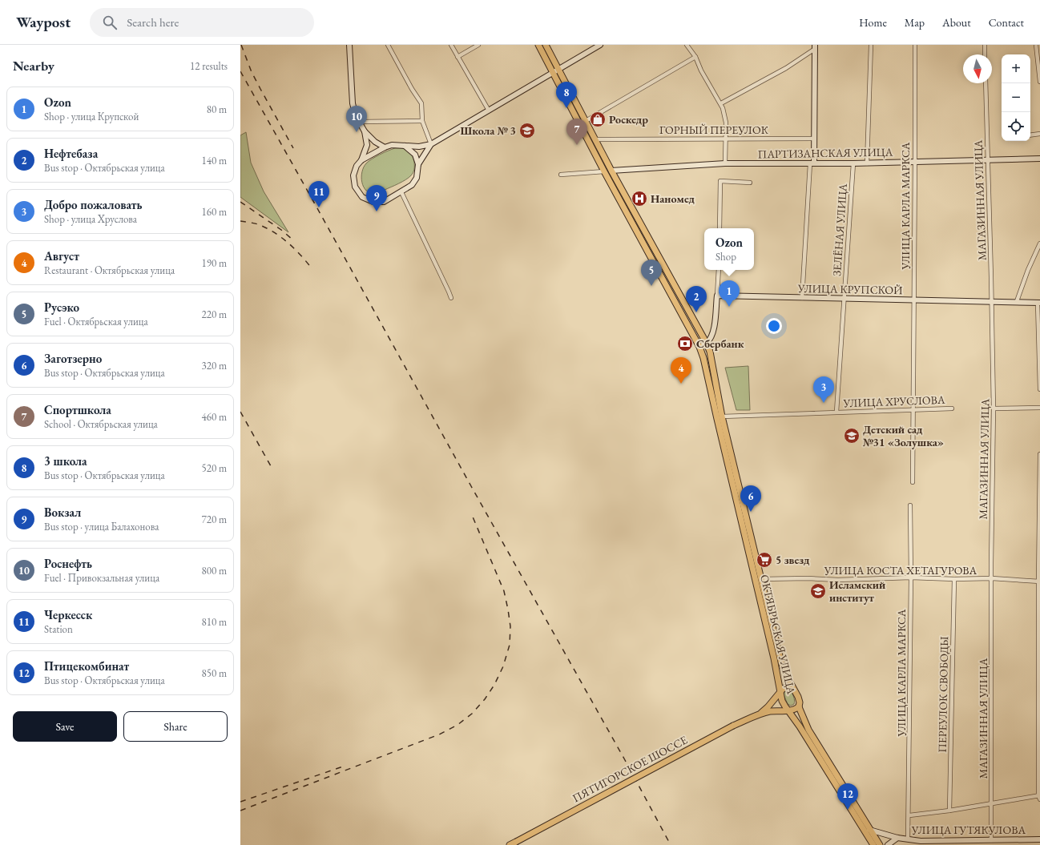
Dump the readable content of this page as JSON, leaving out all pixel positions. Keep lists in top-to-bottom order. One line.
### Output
{"streets":{"main road":["ОКТЯБРЬСКАЯ УЛИЦА","ПЯТИГОРСКОЕ ШОССЕ"],"street":["ГОРНЫЙ ПЕРЕУЛОК","ПАРТИЗАНСКАЯ УЛИЦА","МАГАЗИННАЯ УЛИЦА","УЛИЦА КАРЛА МАРКСА","ЗЕЛЁНАЯ УЛИЦА","УЛИЦА КРУПСКОЙ","УЛИЦА ХРУСЛОВА","УЛИЦА КОСТА ХЕТАГУРОВА","ПЕРЕУЛОК СВОБОДЫ","УЛИЦА ГУТЯКУЛОВА"]},"crossings":[["ГОРНЫЙ ПЕРЕУЛОК","ОКТЯБРЬСКАЯ УЛИЦА"],["ПАРТИЗАНСКАЯ УЛИЦА","МАГАЗИННАЯ УЛИЦА"],["ПАРТИЗАНСКАЯ УЛИЦА","УЛИЦА КАРЛА МАРКСА"],["ПАРТИЗАНСКАЯ УЛИЦА","ЗЕЛЁНАЯ УЛИЦА"],["ПАРТИЗАНСКАЯ УЛИЦА","ОКТЯБРЬСКАЯ УЛИЦА"],["МАГАЗИННАЯ УЛИЦА","УЛИЦА КРУПСКОЙ"],["МАГАЗИННАЯ УЛИЦА","УЛИЦА КОСТА ХЕТАГУРОВА"],["МАГАЗИННАЯ УЛИЦА","УЛИЦА ГУТЯКУЛОВА"],["УЛИЦА КАРЛА МАРКСА","УЛИЦА КРУПСКОЙ"],["УЛИЦА КАРЛА МАРКСА","УЛИЦА ХРУСЛОВА"],["УЛИЦА КАРЛА МАРКСА","УЛИЦА КОСТА ХЕТАГУРОВА"],["УЛИЦА КАРЛА МАРКСА","УЛИЦА ГУТЯКУЛОВА"],["ЗЕЛЁНАЯ УЛИЦА","УЛИЦА КРУПСКОЙ"],["ЗЕЛЁНАЯ УЛИЦА","УЛИЦА ХРУСЛОВА"],["УЛИЦА ХРУСЛОВА","ОКТЯБРЬСКАЯ УЛИЦА"],["УЛИЦА КОСТА ХЕТАГУРОВА","ОКТЯБРЬСКАЯ УЛИЦА"],["УЛИЦА КОСТА ХЕТАГУРОВА","ПЕРЕУЛОК СВОБОДЫ"],["ОКТЯБРЬСКАЯ УЛИЦА","ПЯТИГОРСКОЕ ШОССЕ"],["ОКТЯБРЬСКАЯ УЛИЦА","УЛИЦА ГУТЯКУЛОВА"],["ПЕРЕУЛОК СВОБОДЫ","УЛИЦА ГУТЯКУЛОВА"]],"places":{"shop":["Роскедр"],"school or university":["Школа № 3","Детский сад №31 «Золушка»","Исламский институт"],"hospital":["Наномед"],"bank":["Сбербанк"],"supermarket":["5 звезд"]},"north":"bottom","page":{"header":"Waypost","search":"Search here","nav":["Home","Map","About","Contact"],"heading":["Nearby","12 results"],"map_buttons":["+","−"],"pins":["8","10","7","11","9","5","1","2","4","3","6","12"],"list":[{"mark":"1","name":"Ozon","note":"Shop · улица Крупской","value":"80 m"},{"mark":"2","name":"Нефтебаза","note":"Bus stop · Октябрьская улица","value":"140 m"},{"mark":"3","name":"Добро пожаловать","note":"Shop · улица Хруслова","value":"160 m"},{"mark":"4","name":"Август","note":"Restaurant · Октябрьская улица","value":"190 m"},{"mark":"5","name":"Русэко","note":"Fuel · Октябрьская улица","value":"220 m"},{"mark":"6","name":"Заготзерно","note":"Bus stop · Октябрьская улица","value":"320 m"},{"mark":"7","name":"Спортшкола","note":"School · Октябрьская улица","value":"460 m"},{"mark":"8","name":"3 школа","note":"Bus stop · Октябрьская улица","value":"520 m"},{"mark":"9","name":"Вокзал","note":"Bus stop · улица Балахонова","value":"720 m"},{"mark":"10","name":"Роснефть","note":"Fuel · Привокзальная улица","value":"800 m"},{"mark":"11","name":"Черкесск","note":"Station","value":"810 m"},{"mark":"12","name":"Птицекомбинат","note":"Bus stop · Октябрьская улица","value":"850 m"}],"popup":["Ozon","Shop"],"buttons":["Save","Share"]}}
